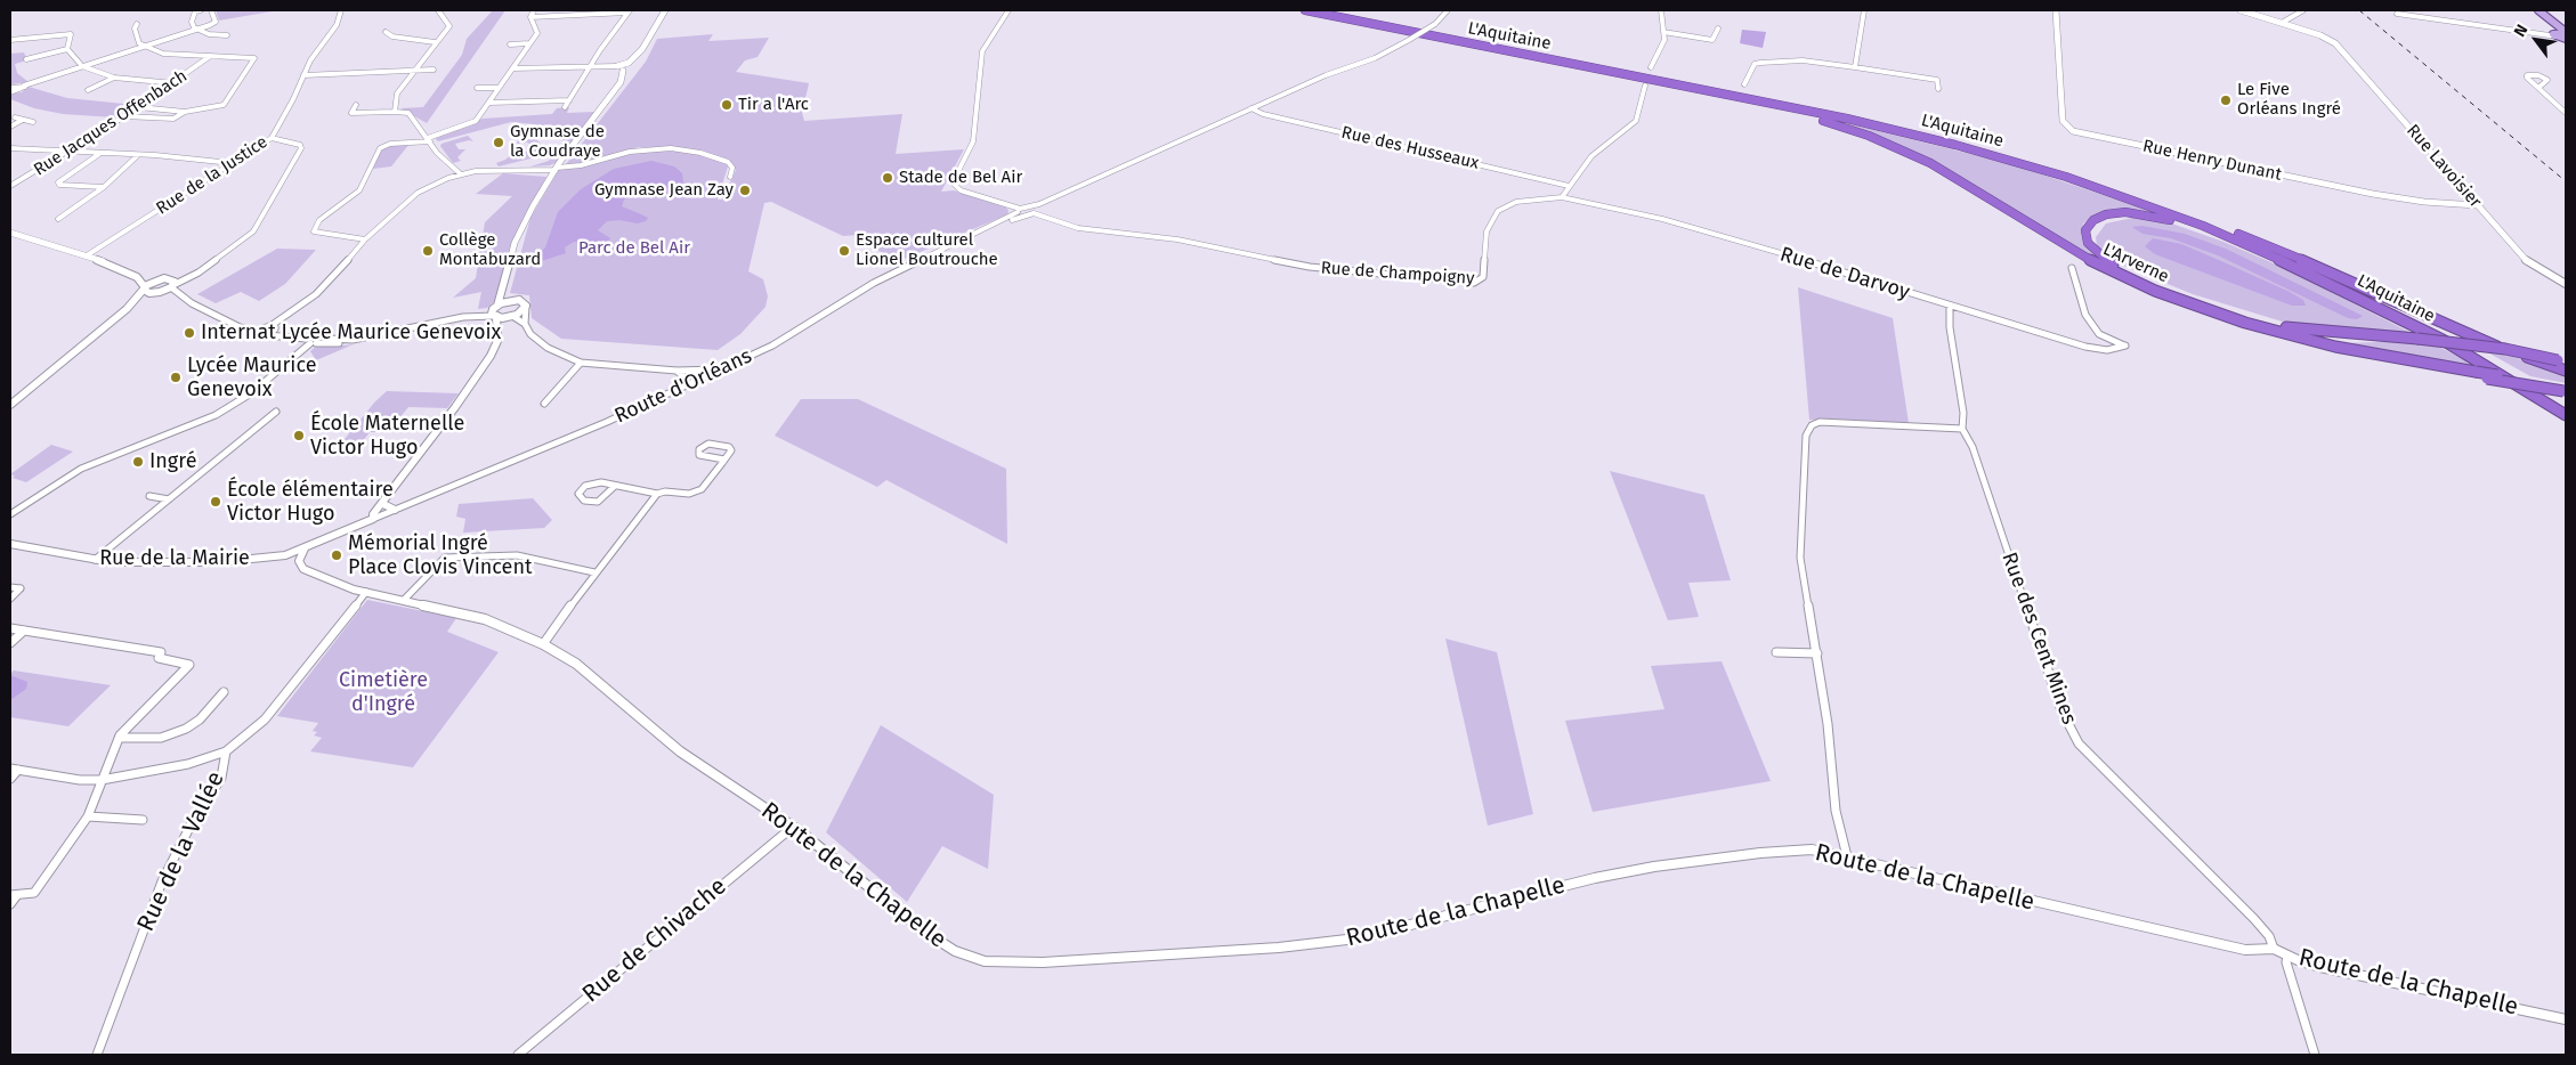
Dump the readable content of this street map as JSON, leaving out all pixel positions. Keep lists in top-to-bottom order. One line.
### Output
{"streets":{"highway":["L'Aquitaine","L'Arverne"],"street":["Rue Jacques Offenbach","Rue des Husseaux","Rue Henry Dunant","Rue Lavoisier","Rue de la Justice","Rue de Champoigny","Rue de Darvoy","Route d'Orléans","Rue de la Mairie","Rue des Cent Mines","Rue de la Vallée","Route de la Chapelle","Rue de Chivache"]},"crossings":[["L'Aquitaine","L'Arverne"],["Rue Henry Dunant","Rue Lavoisier"],["Rue de Champoigny","Rue de Darvoy"],["Rue de Champoigny","Route d'Orléans"],["Route d'Orléans","Rue de la Mairie"],["Rue de la Mairie","Route de la Chapelle"],["Rue des Cent Mines","Route de la Chapelle"],["Rue de la Vallée","Route de la Chapelle"],["Route de la Chapelle","Rue de Chivache"]],"parks":["Parc de Bel Air","Cimetière d'Ingré"],"places":["Le Five Orléans Ingré","Tir a l'Arc","Gymnase de la Coudraye","Stade de Bel Air","Gymnase Jean Zay","Collège Montabuzard","Espace culturel Lionel Boutrouche","Internat Lycée Maurice Genevoix","Lycée Maurice Genevoix","École Maternelle Victor Hugo","Ingré","École élémentaire Victor Hugo","Mémorial Ingré Place Clovis Vincent"],"north":"top left"}
